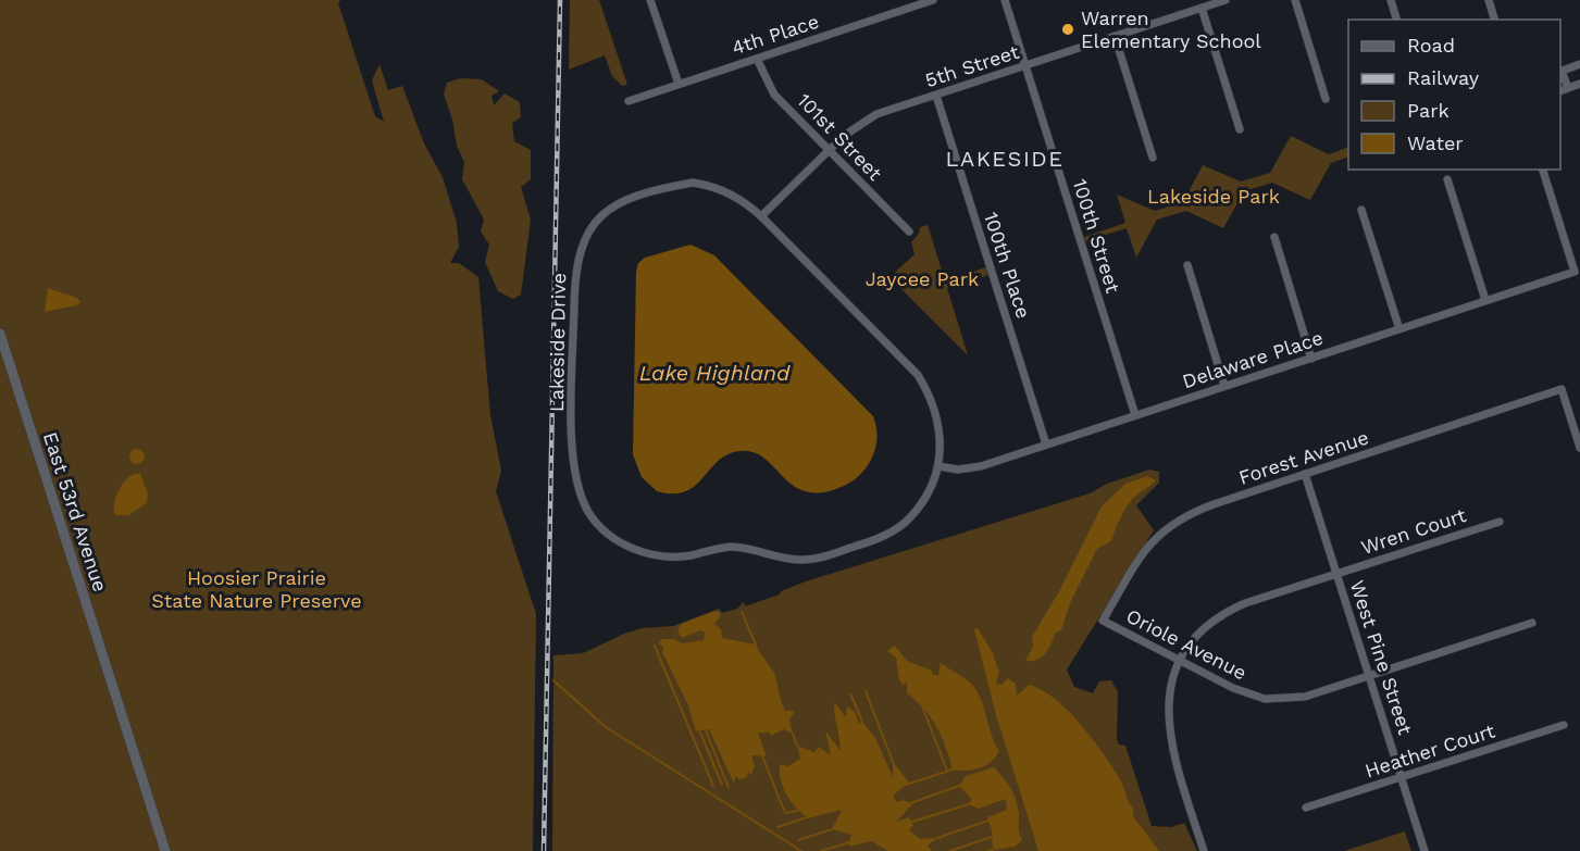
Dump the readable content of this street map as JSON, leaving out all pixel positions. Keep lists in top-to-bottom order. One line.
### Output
{"streets":{"street":["4th Place","5th Street","101st Street","100th Street","100th Place","Lakeside Drive","Delaware Place","Forest Avenue","East 53rd Avenue","Wren Court","Oriole Avenue","West Pine Street","Heather Court"]},"crossings":[["4th Place","101st Street"],["5th Street","101st Street"],["5th Street","100th Street"],["5th Street","100th Place"],["5th Street","Lakeside Drive"],["100th Street","Delaware Place"],["100th Place","Delaware Place"],["Lakeside Drive","Delaware Place"],["Forest Avenue","Oriole Avenue"],["Forest Avenue","West Pine Street"],["Wren Court","Oriole Avenue"],["Wren Court","West Pine Street"],["Oriole Avenue","West Pine Street"],["West Pine Street","Heather Court"]],"districts":["LAKESIDE"],"water":["Lake Highland"],"parks":["Lakeside Park","Jaycee Park","Hoosier Prairie State Nature Preserve"],"places":["Warren Elementary School"],"legend":["Road","Railway","Park","Water"]}
